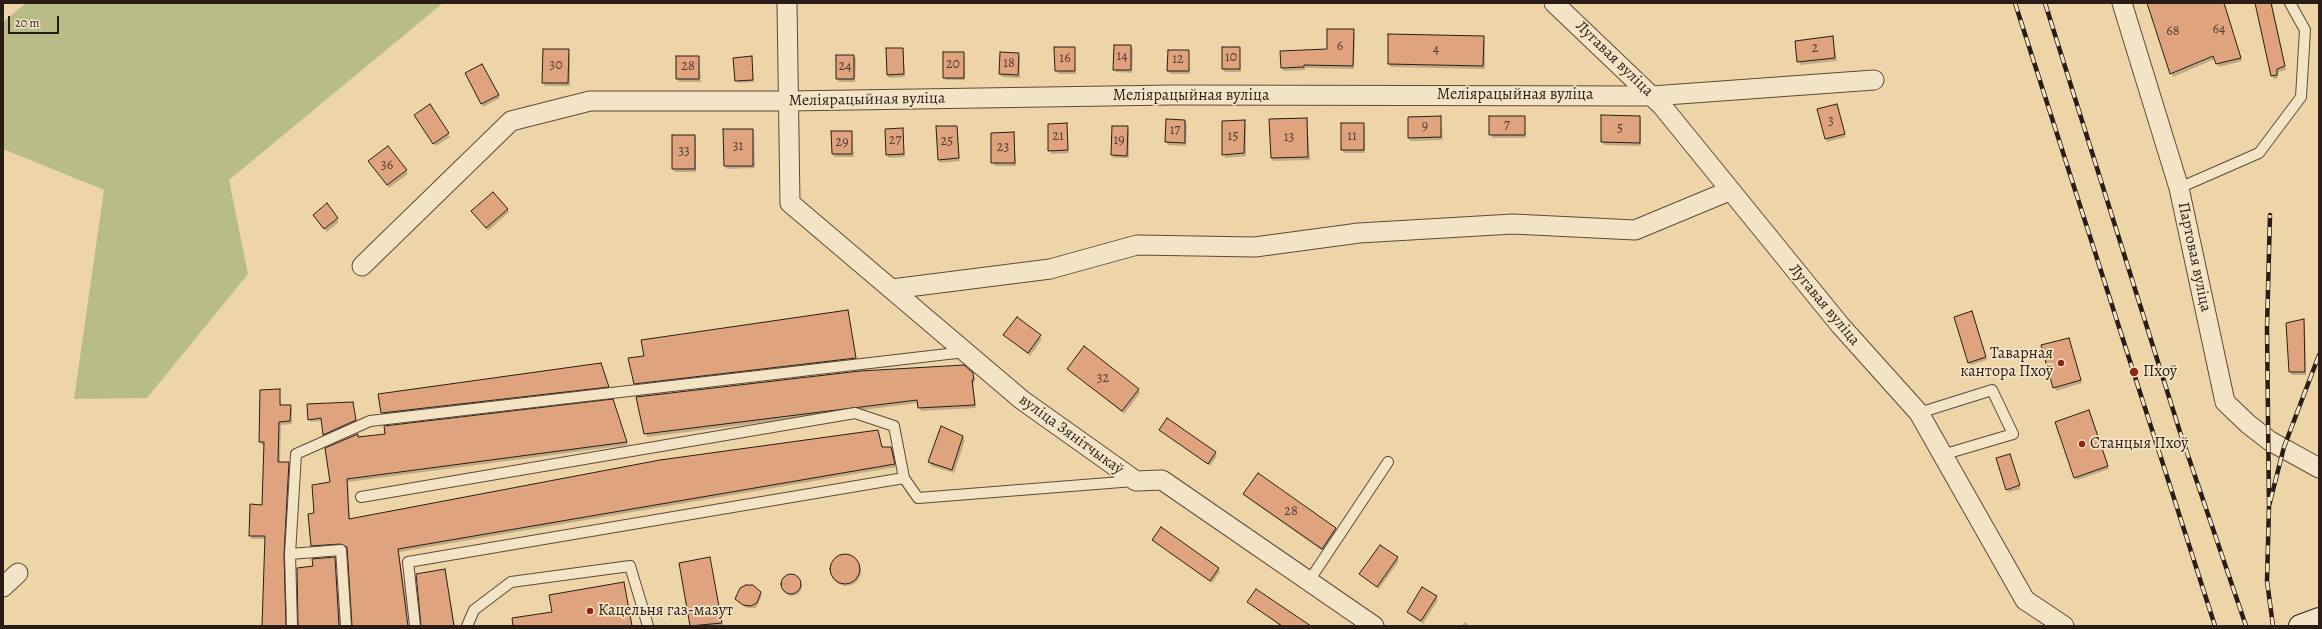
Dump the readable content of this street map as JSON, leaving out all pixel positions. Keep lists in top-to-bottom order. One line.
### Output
{"streets":{"street":["Лугавая вуліца","Меліярацыйная вуліца","Партовая вуліца","вуліца Зянітчыкаў"]},"crossings":[["Лугавая вуліца","Меліярацыйная вуліца"],["Меліярацыйная вуліца","вуліца Зянітчыкаў"]],"places":["Таварная кантора Пхоў","Пхоў","Станцыя Пхоў","Кацельня газ-мазут"],"house_numbers":["64","68","6","2","4","14","10","16","12","18","20","30","28","24","3","7","9","5","17","21","15","11","13","27","19","25","29","31","23","33","36","32","28"],"scale_bar":"20 m"}
